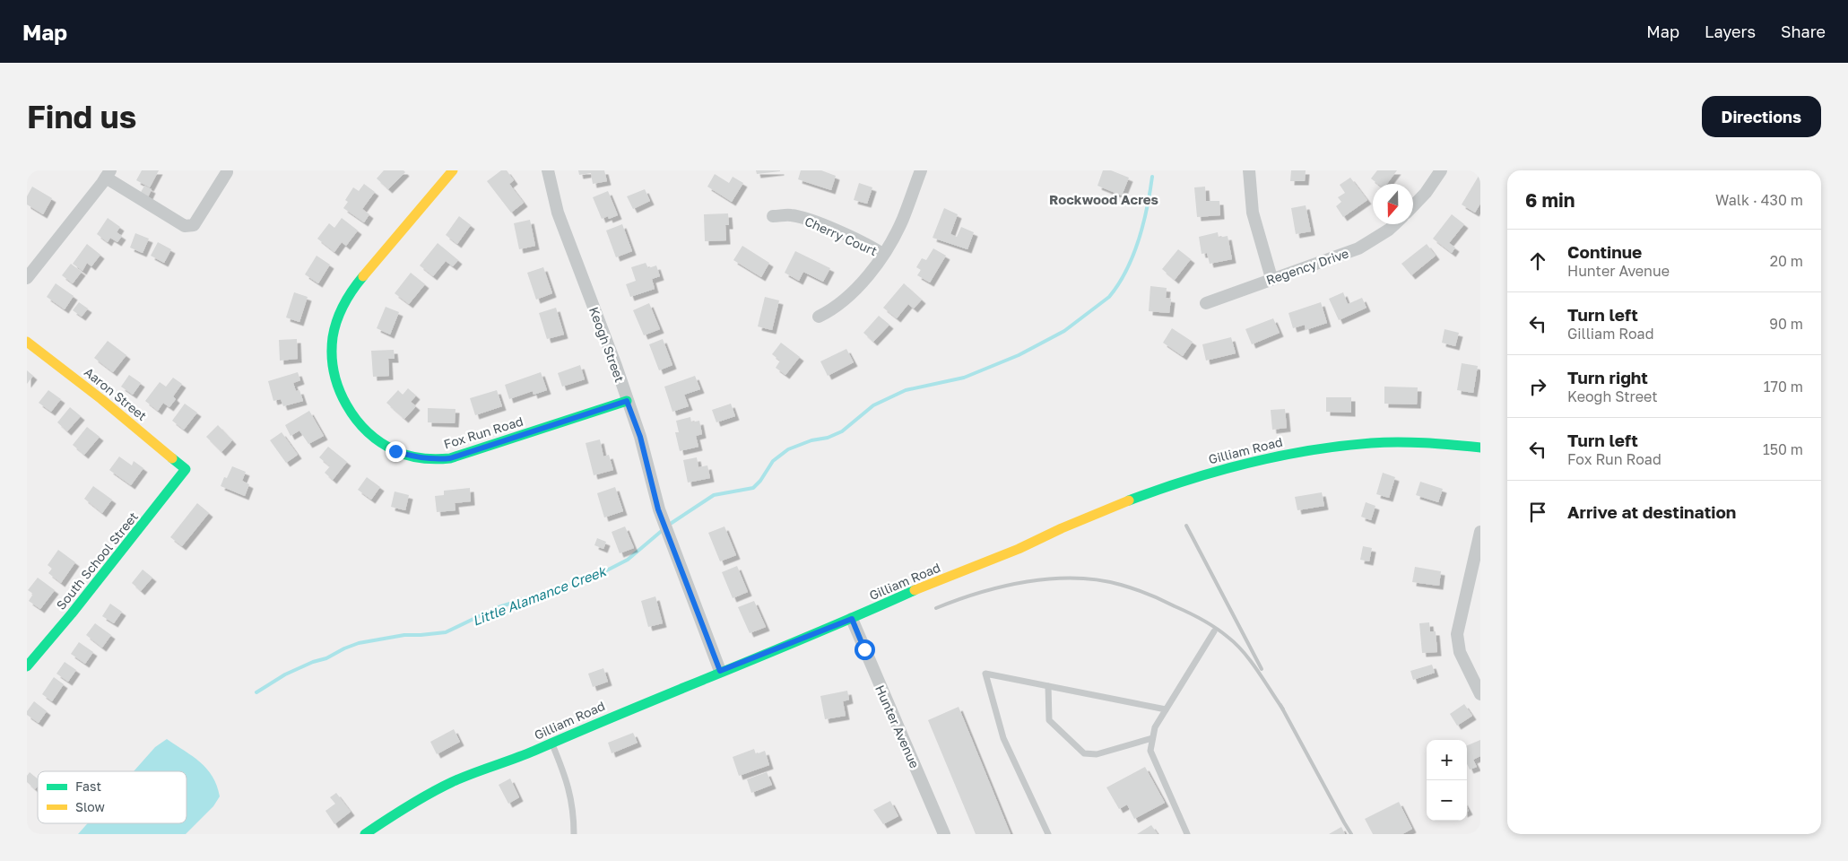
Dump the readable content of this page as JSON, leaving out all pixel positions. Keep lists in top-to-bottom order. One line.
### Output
{"streets":{"street":["Cherry Court","Regency Drive","Keogh Street","Aaron Street","Fox Run Road","Gilliam Road","South School Street","Hunter Avenue"]},"crossings":[["Keogh Street","Fox Run Road"],["Keogh Street","Gilliam Road"],["Aaron Street","South School Street"],["Gilliam Road","Hunter Avenue"]],"districts":["Rockwood Acres"],"water":["Little Alamance Creek"],"legend":["Fast","Slow"],"north":"bottom","page":{"header":"Map","nav":["Map","Layers","Share"],"buttons":"Directions","title":"Find us","heading":["6 min","Walk · 430 m"],"list":[["Continue","Hunter Avenue","20 m"],["Turn left","Gilliam Road","90 m"],["Turn right","Keogh Street","170 m"],["Turn left","Fox Run Road","150 m"],"Arrive at destination"],"map_buttons":["+","−"]}}
